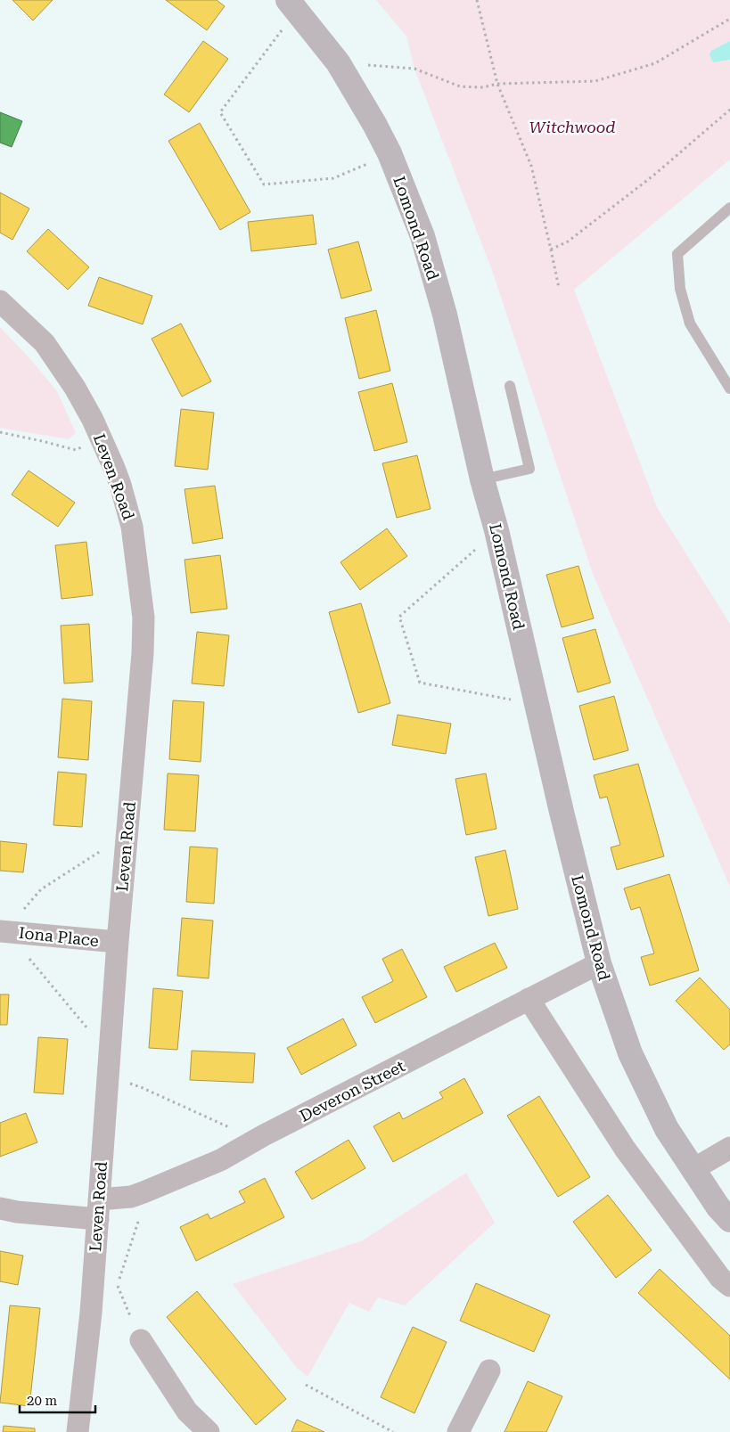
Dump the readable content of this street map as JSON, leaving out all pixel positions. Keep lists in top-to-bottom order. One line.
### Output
{"streets":{"street":["Lomond Road","Leven Road","Iona Place","Deveron Street"]},"crossings":[["Lomond Road","Deveron Street"],["Leven Road","Iona Place"],["Leven Road","Deveron Street"]],"parks":["Witchwood"],"scale_bar":"20 m"}
